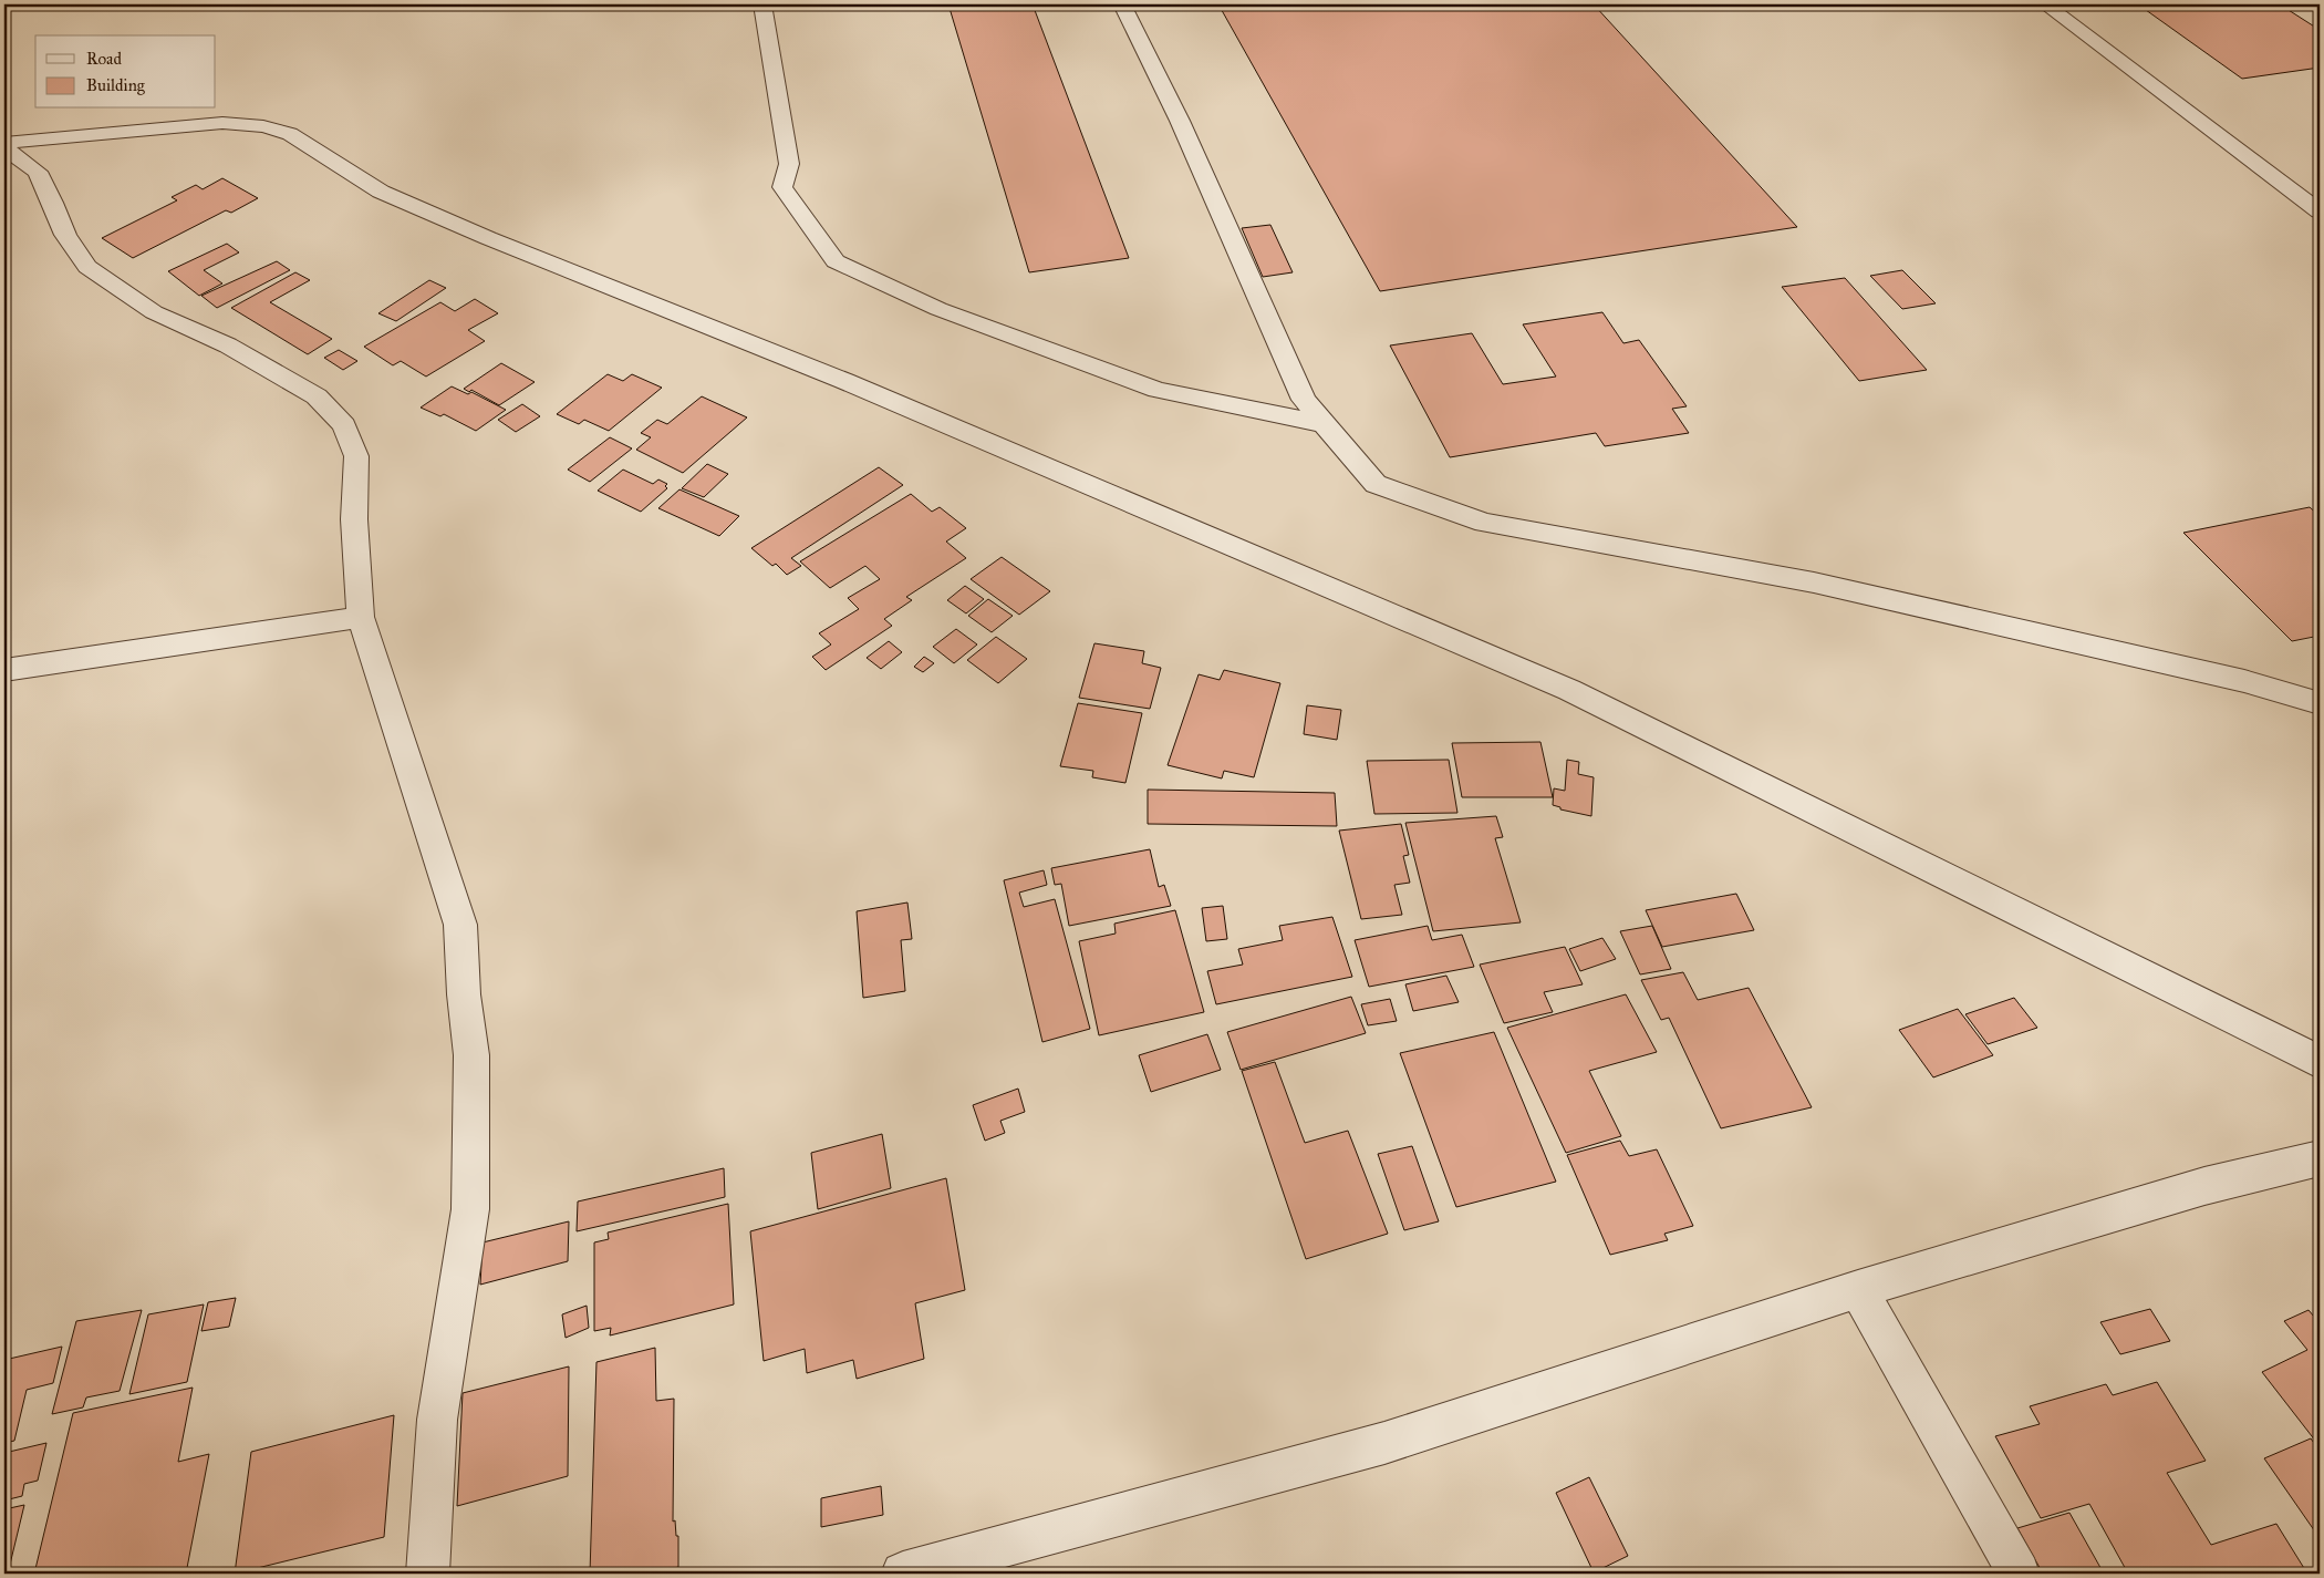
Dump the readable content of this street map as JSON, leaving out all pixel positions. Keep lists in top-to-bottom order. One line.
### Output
{"legend":["Road","Building"]}
